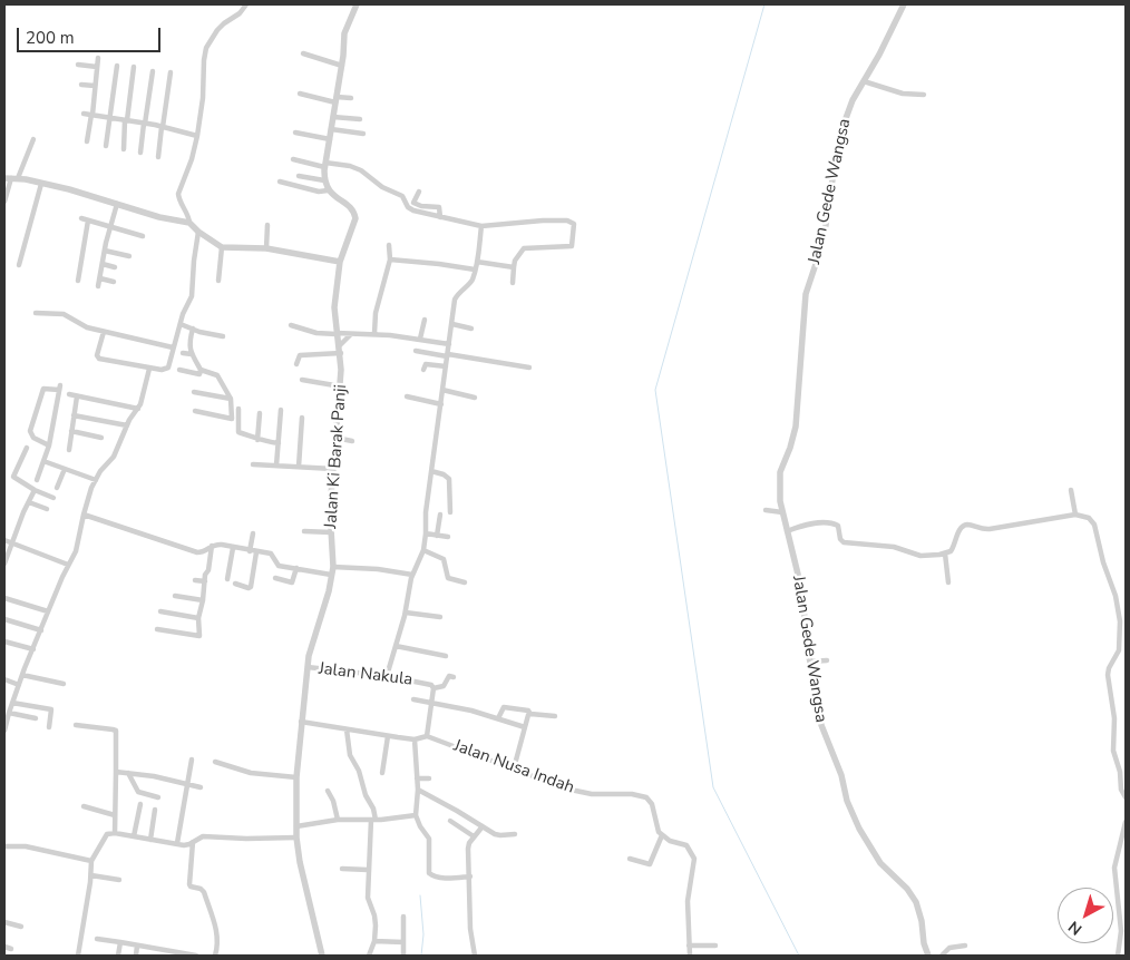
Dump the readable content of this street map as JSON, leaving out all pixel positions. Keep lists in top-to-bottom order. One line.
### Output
{"streets":{"street":["Jalan Gede Wangsa","Jalan Ki Barak Panji","Jalan Nakula","Jalan Nusa Indah"]},"crossings":[["Jalan Ki Barak Panji","Jalan Nakula"]],"scale_bar":"200 m","north":"bottom left"}
